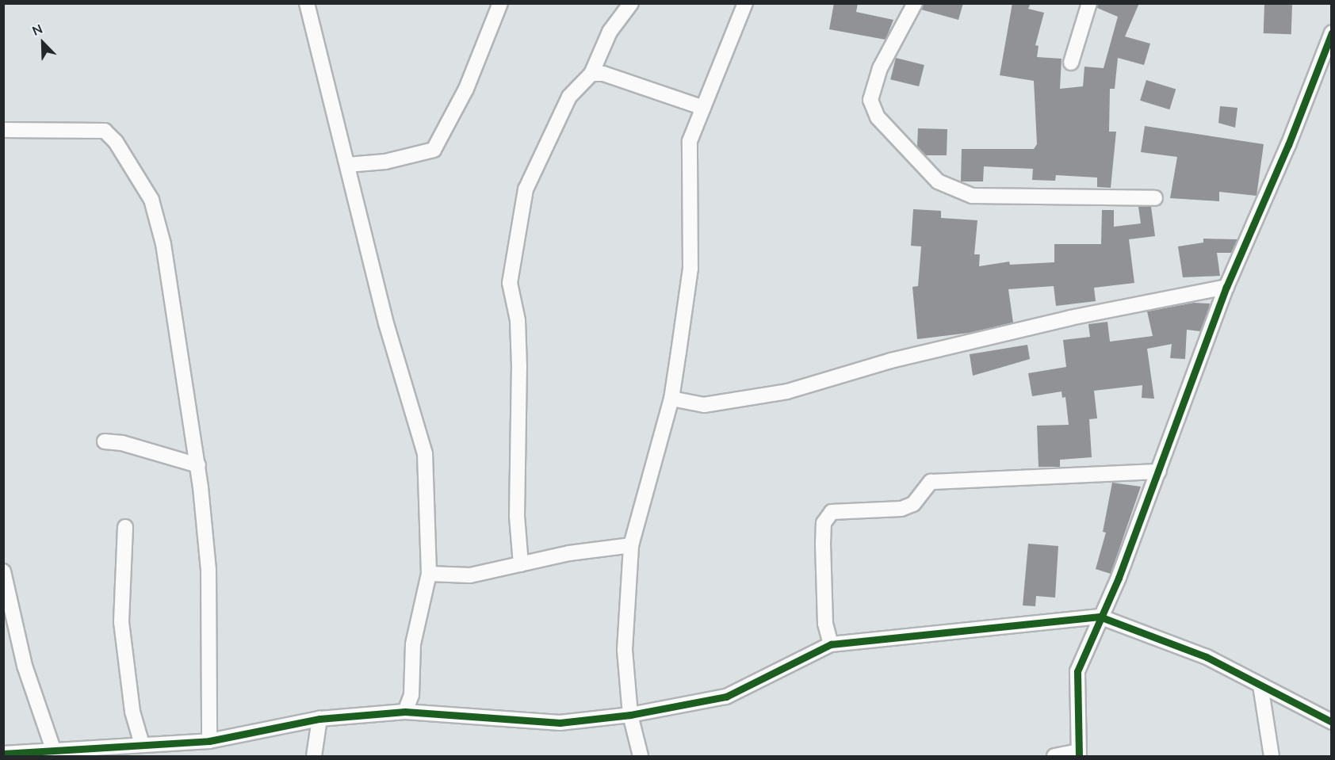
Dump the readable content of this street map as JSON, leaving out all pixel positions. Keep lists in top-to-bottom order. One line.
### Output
{"north":"top left"}
